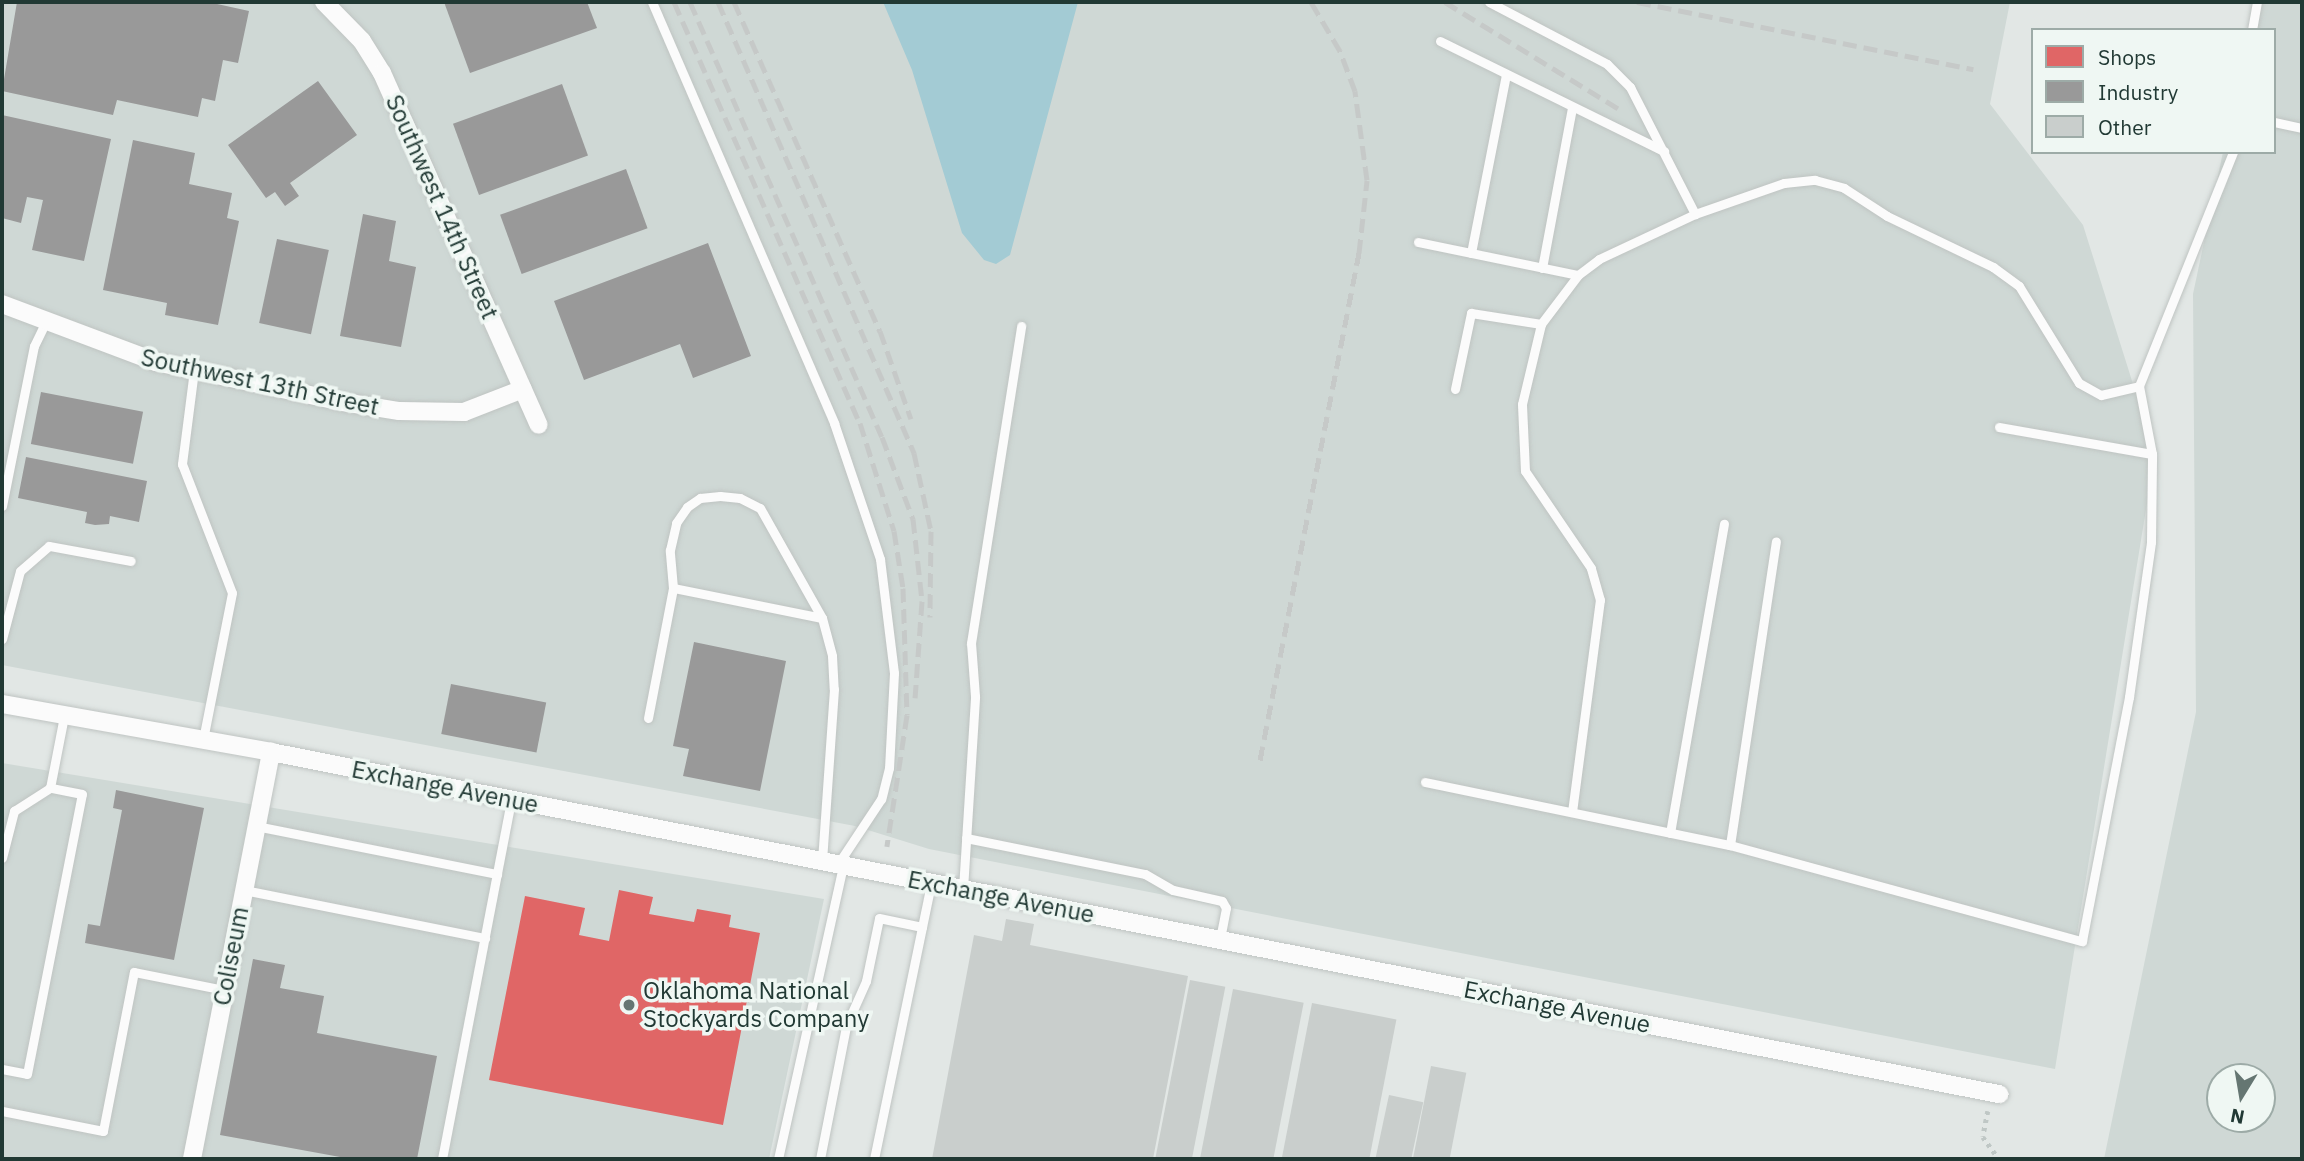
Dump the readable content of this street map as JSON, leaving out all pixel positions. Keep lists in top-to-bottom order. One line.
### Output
{"streets":{"street":["Southwest 14th Street","Southwest 13th Street","Exchange Avenue","Coliseum"]},"crossings":[["Southwest 14th Street","Southwest 13th Street"],["Exchange Avenue","Coliseum"]],"places":["Oklahoma National Stockyards Company"],"legend":["Shops","Industry","Other"],"north":"bottom"}
